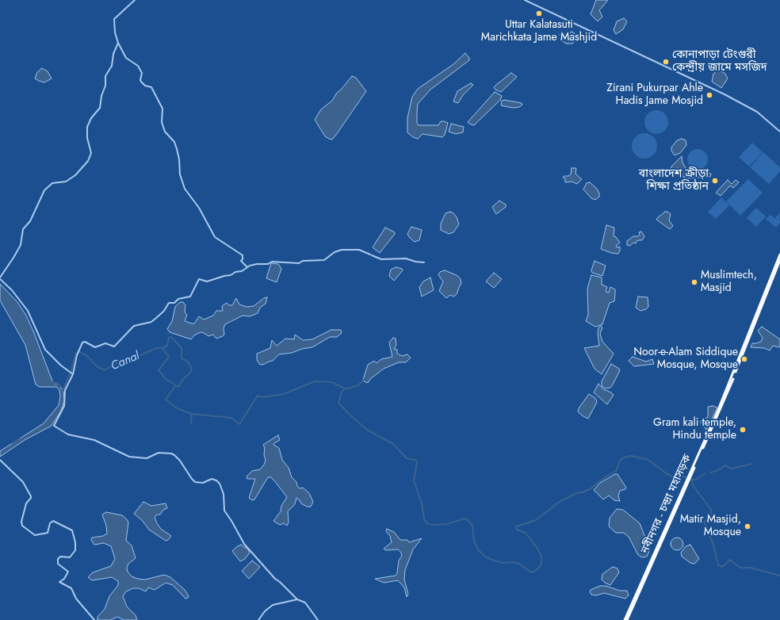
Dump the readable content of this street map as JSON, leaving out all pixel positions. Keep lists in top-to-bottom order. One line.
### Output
{"streets":{"highway":["নবীনগর - চন্দ্রা মহাসড়ক"]},"water":["Canal"],"places":["Uttar Kalatasuti Marichkata Jame Mashjid","কোনাপাড়া টেংগুরী কেন্দ্রীয় জামে মসজিদ","Zirani Pukurpar Ahle Hadis Jame Mosjid","বাংলাদেশ ক্রীড়া শিক্ষা প্রতিষ্ঠান","Muslimtech, Masjid","Noor-e-Alam Siddique Mosque, Mosque","Gram kali temple, Hindu temple","Matir Masjid, Mosque"]}
